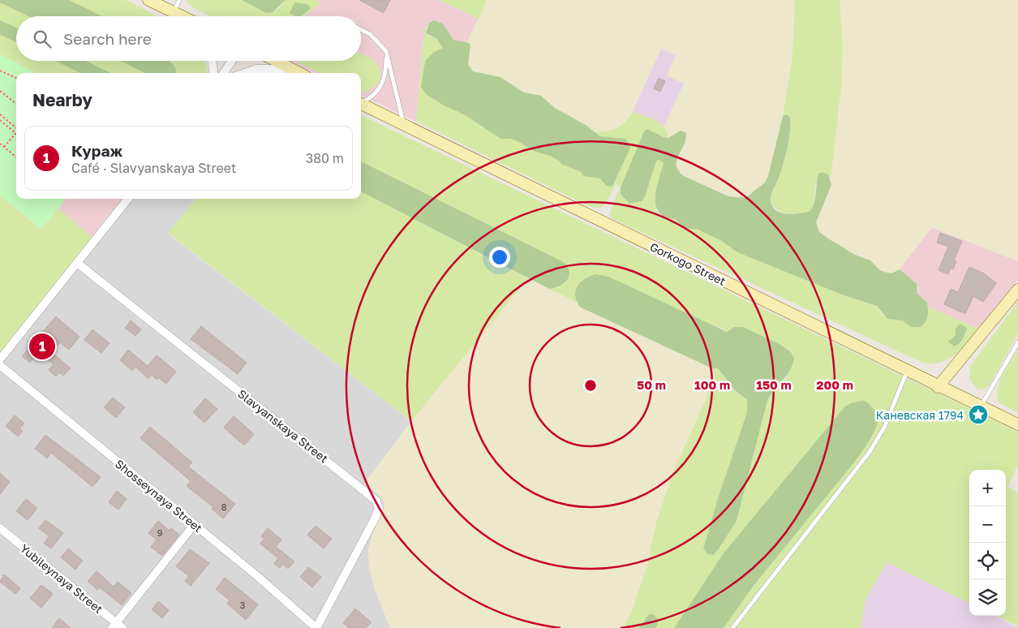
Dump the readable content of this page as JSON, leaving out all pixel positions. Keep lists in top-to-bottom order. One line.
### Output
{"streets":{"main road":["Gorkogo Street"],"street":["Slavyanskaya Street","Shosseynaya Street","Yubileynaya Street"]},"crossings":[["Slavyanskaya Street","Shosseynaya Street"]],"places":{"place":["Каневская 1794"]},"house_numbers":["8","9","3"],"page":{"search":"Search here","heading":"Nearby","list":[{"mark":"1","name":"Кураж","note":"Café · Slavyanskaya Street","value":"380 m"}],"pins":"1","map_buttons":["+","−"]},"rings":["50 m","100 m","150 m","200 m"]}
